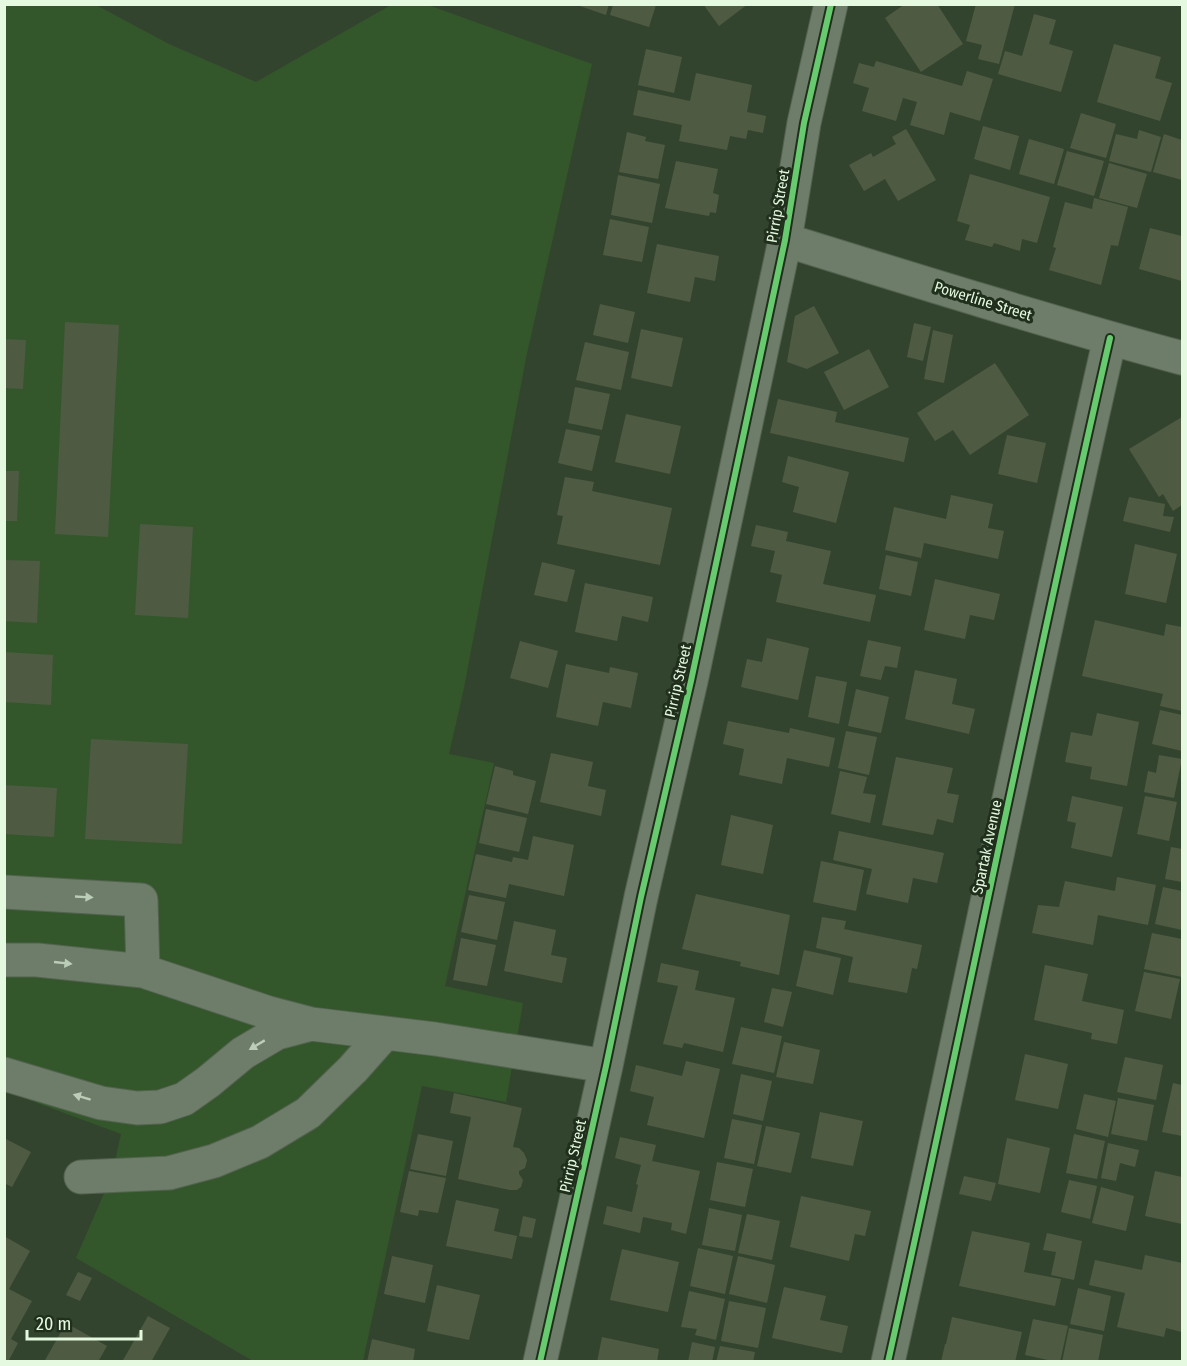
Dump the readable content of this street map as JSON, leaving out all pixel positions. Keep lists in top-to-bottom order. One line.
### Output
{"streets":{"street":["Pirrip Street","Powerline Street","Spartak Avenue"]},"crossings":[["Pirrip Street","Powerline Street"],["Powerline Street","Spartak Avenue"]],"scale_bar":"20 m"}
